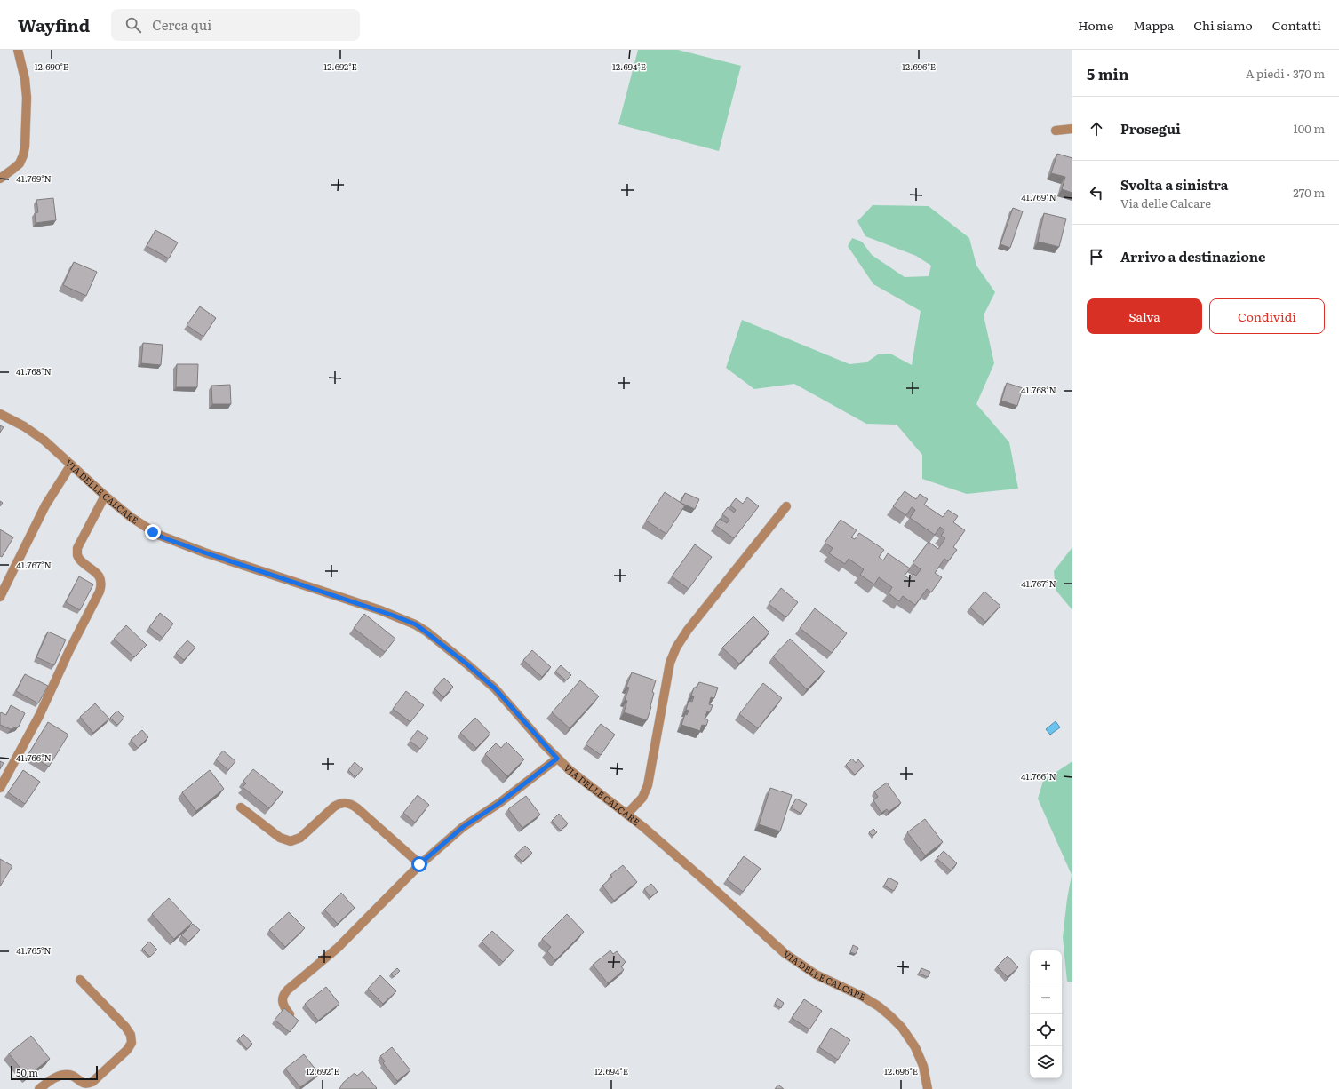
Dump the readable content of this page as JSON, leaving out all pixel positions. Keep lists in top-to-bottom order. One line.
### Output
{"streets":{"street":["VIA DELLE CALCARE"]},"scale_bar":"50 m","page":{"header":"Wayfind","search":"Cerca qui","nav":["Home","Mappa","Chi siamo","Contatti"],"heading":["5 min","A piedi · 370 m"],"list":[["Prosegui","100 m"],["Svolta a sinistra","Via delle Calcare","270 m"],"Arrivo a destinazione"],"buttons":["Salva","Condividi"],"map_buttons":["+","−"],"scale":"50 m"},"coordinates":["12.690°E","12.692°E","12.694°E","12.696°E","41.769°N","41.768°N","41.767°N","41.766°N","41.765°N"]}
